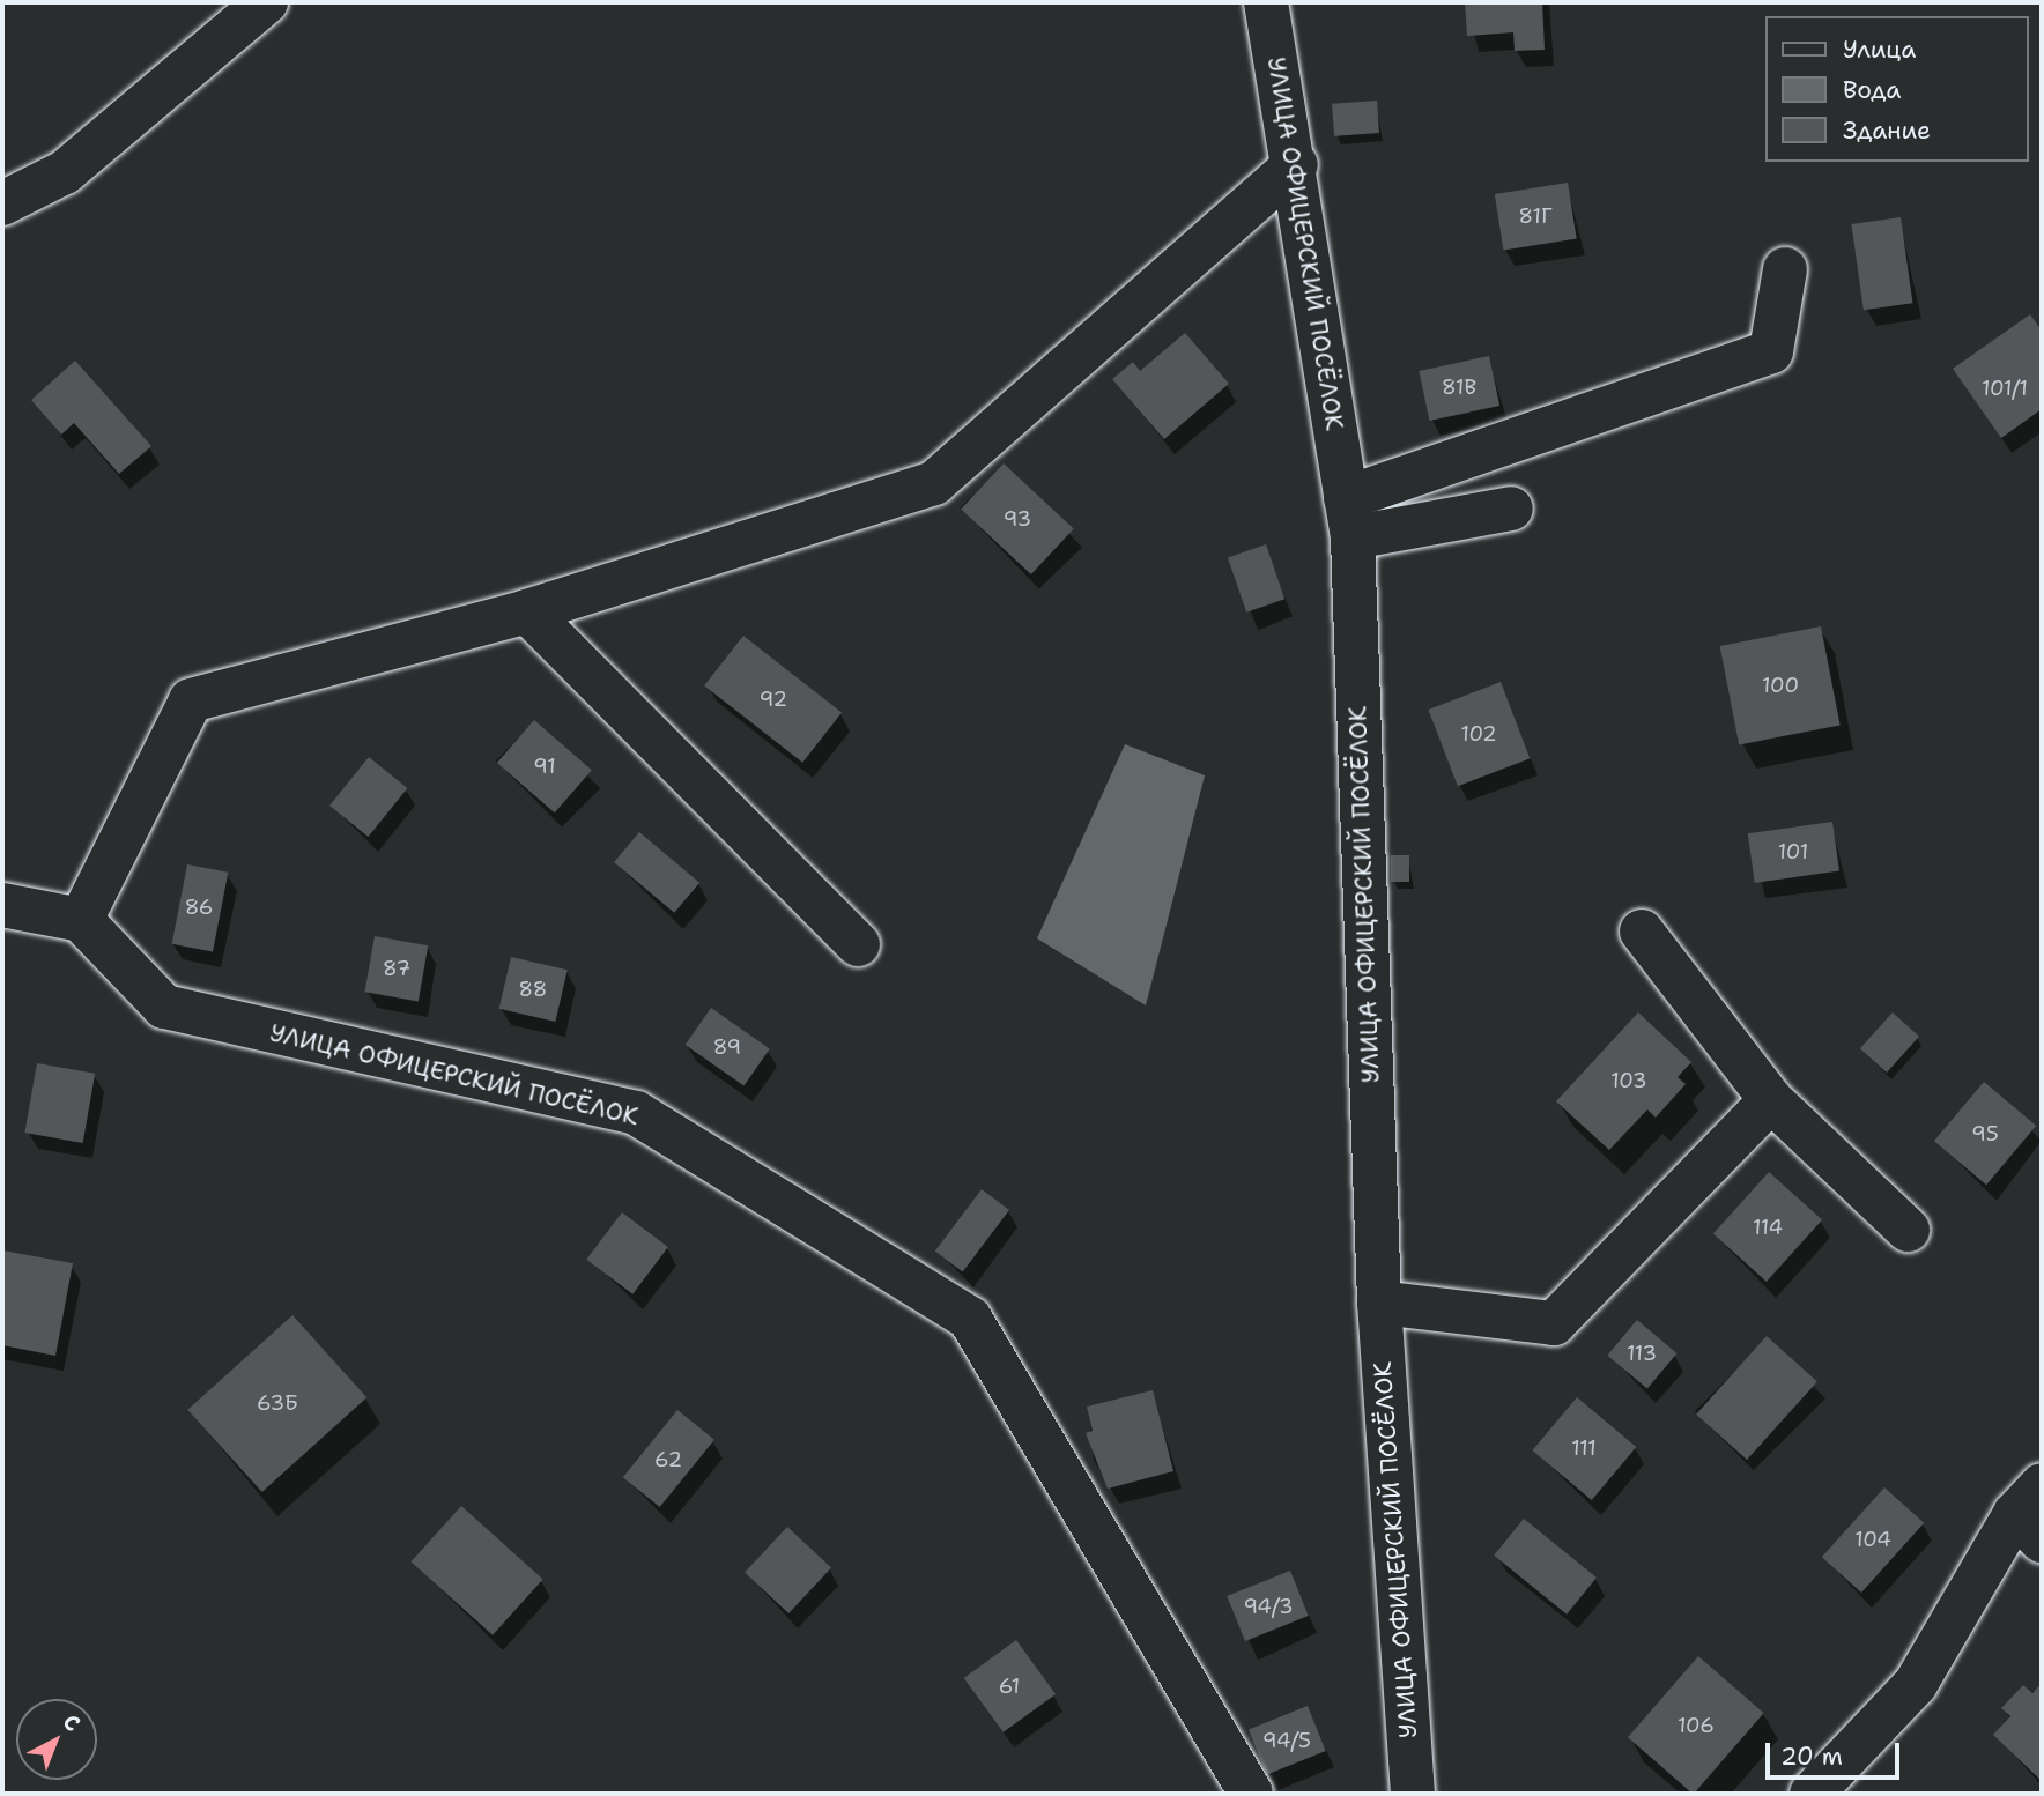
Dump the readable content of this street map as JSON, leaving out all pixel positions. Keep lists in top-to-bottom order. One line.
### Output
{"streets":{"street":["УЛИЦА ОФИЦЕРСКИЙ ПОСЁЛОК"]},"house_numbers":["81Г","81В","101/1","93","100","92","102","91","101","86","87","88","89","103","95","114","113","63Б","111","62","104","94/3","61","106","94/5"],"legend":["Улица","Вода","Здание"],"scale_bar":"20 m","north":"top right"}
